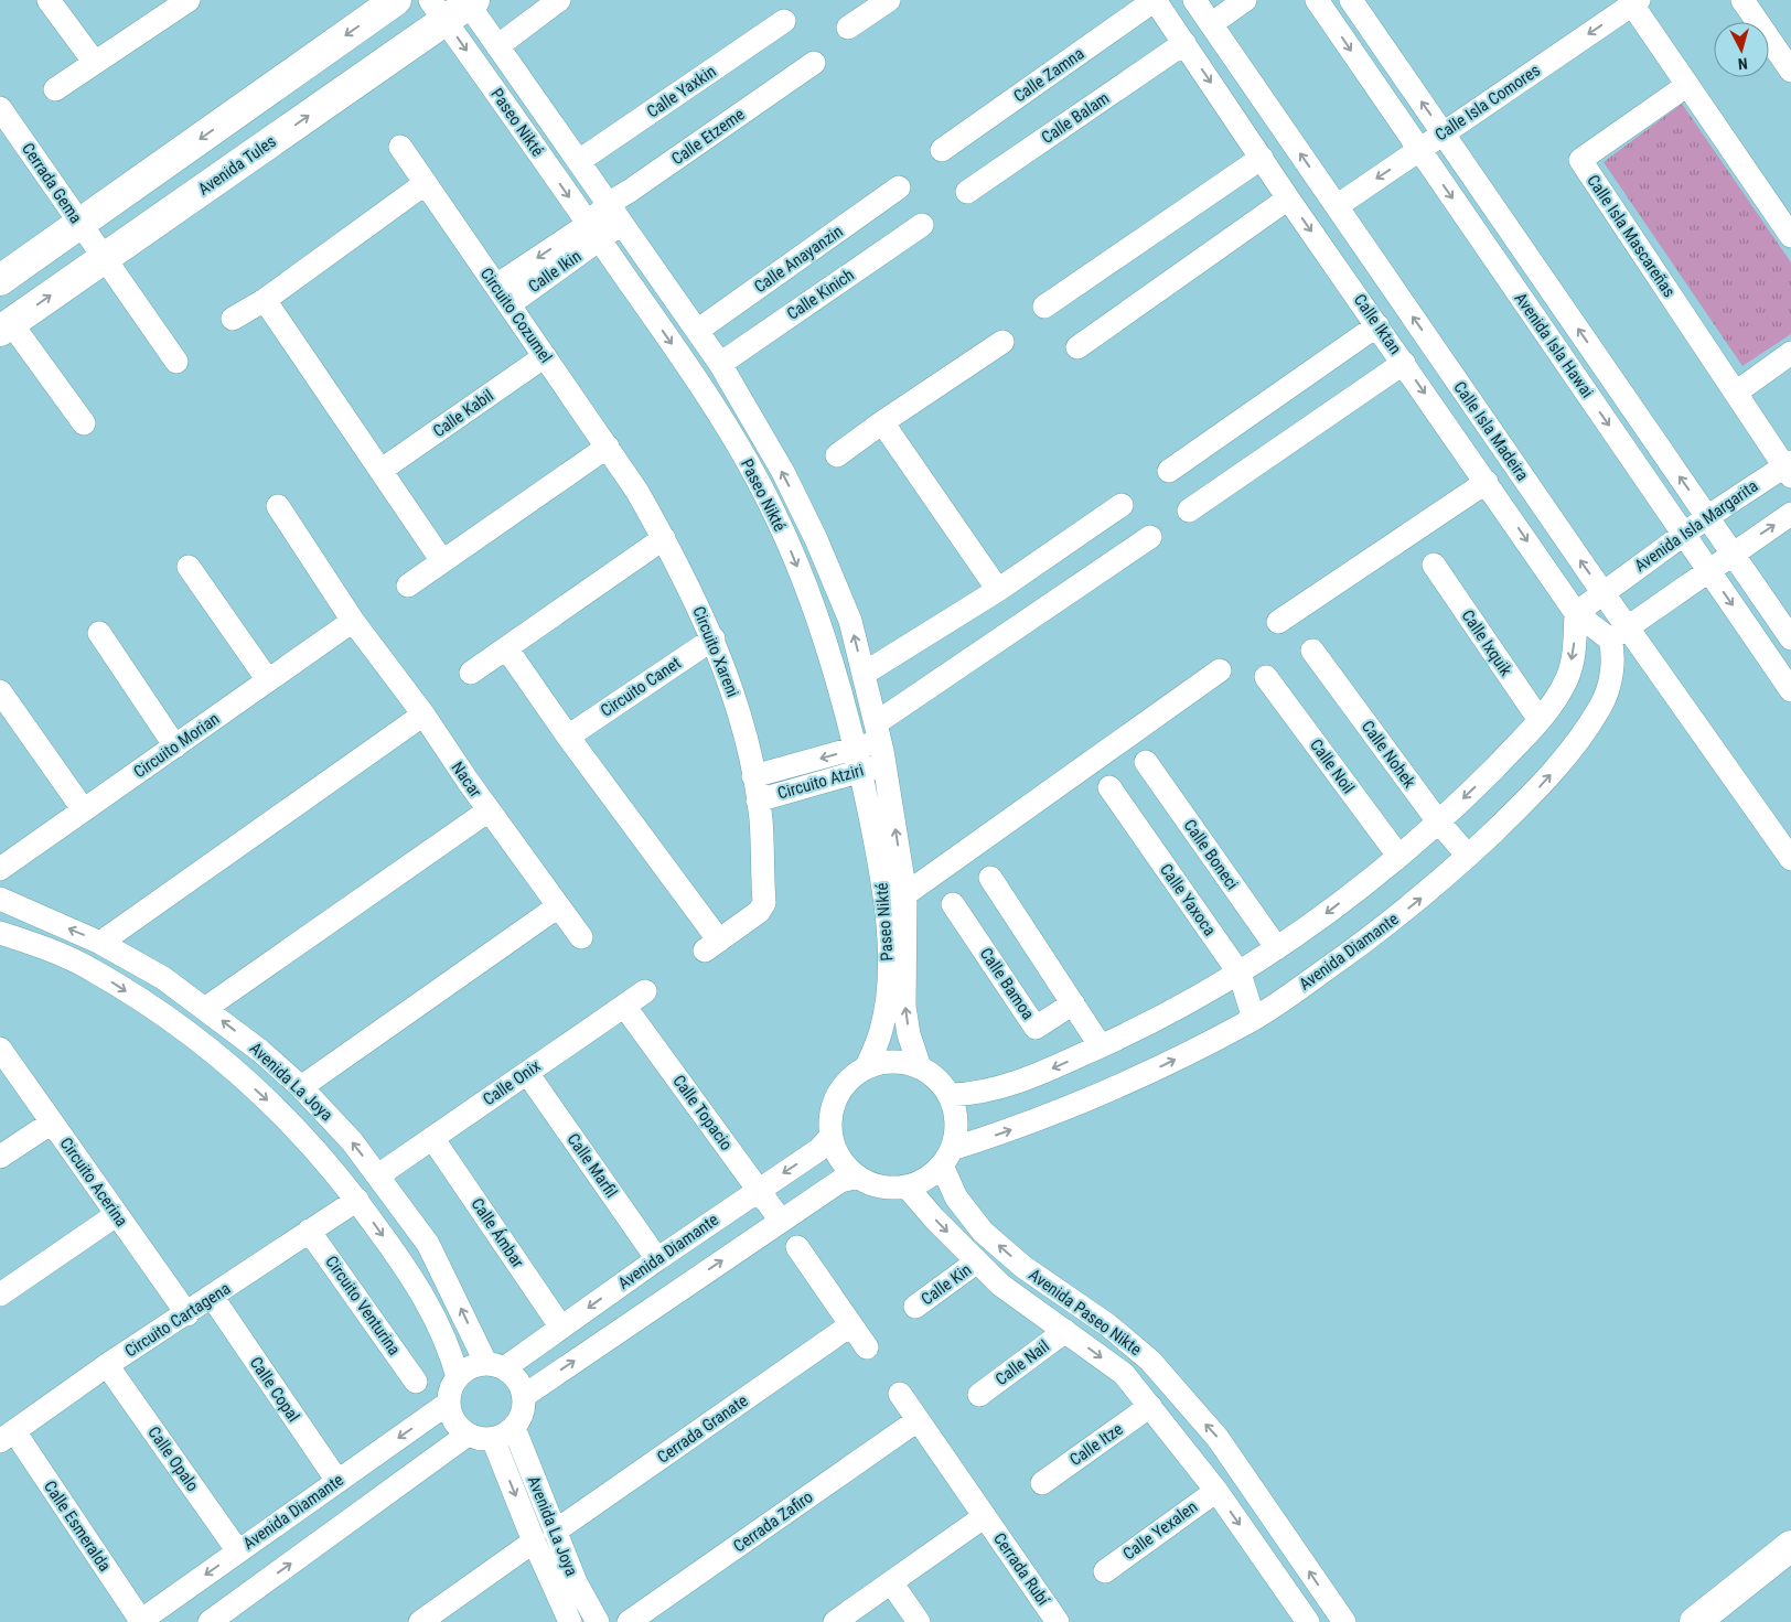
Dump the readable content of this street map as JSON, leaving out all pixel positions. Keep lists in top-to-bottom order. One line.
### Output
{"streets":{"main road":["Avenida Tules"],"street":["Calle Zamna","Calle Yaxkin","Calle Isla Comores","Calle Balam","Paseo Nikté","Calle Etzeme","Cerrada Gema","Calle Isla Mascareñas","Calle Anayanzin","Calle Ikin","Calle Kinich","Circuito Cozumel","Calle Iktan","Avenida Isla Hawai","Calle Kabil","Calle Isla Madeira","Avenida Isla Margarita","Calle Ixquik","Circuito Xareni","Circuito Canet","Circuito Morian","Calle Nohek","Calle Noil","Nacar","Circuito Atziri","Calle Boneci","Calle Yaxoca","Avenida Diamante","Calle Bamoa","Avenida La Joya","Calle Onix","Calle Topacio","Calle Marfil","Circuito Acerina","Calle Ámbar","Calle Kin","Circuito Venturina","Avenida Paseo Nikte","Circuito Cartagena","Calle Nail","Calle Copal","Cerrada Granate","Calle Itze","Calle Opalo","Cerrada Zafiro","Calle Esmeralda","Calle Yexalen","Cerrada Rubí"]},"crossings":[["Calle Zamna","Calle Iktan"],["Calle Yaxkin","Paseo Nikté"],["Calle Isla Comores","Avenida Isla Hawai"],["Calle Isla Comores","Calle Isla Madeira"],["Calle Balam","Calle Iktan"],["Paseo Nikté","Avenida Tules"],["Paseo Nikté","Calle Anayanzin"],["Paseo Nikté","Calle Ikin"],["Paseo Nikté","Calle Kinich"],["Paseo Nikté","Circuito Atziri"],["Paseo Nikté","Avenida Diamante"],["Paseo Nikté","Avenida Paseo Nikte"],["Avenida Tules","Cerrada Gema"],["Calle Isla Mascareñas","Avenida Isla Margarita"],["Calle Ikin","Circuito Cozumel"],["Circuito Cozumel","Calle Kabil"],["Circuito Cozumel","Circuito Xareni"],["Calle Iktan","Calle Isla Madeira"],["Calle Iktan","Avenida Diamante"],["Avenida Isla Hawai","Avenida Isla Margarita"],["Calle Isla Madeira","Avenida Isla Margarita"],["Calle Isla Madeira","Avenida Diamante"],["Circuito Xareni","Circuito Canet"],["Circuito Xareni","Circuito Atziri"],["Circuito Morian","Nacar"],["Calle Nohek","Avenida Diamante"],["Calle Yaxoca","Avenida Diamante"],["Avenida Diamante","Avenida La Joya"],["Avenida Diamante","Calle Topacio"],["Avenida Diamante","Calle Marfil"],["Avenida Diamante","Calle Ámbar"],["Avenida Diamante","Avenida Paseo Nikte"],["Avenida Diamante","Calle Copal"],["Avenida Diamante","Calle Opalo"],["Avenida Diamante","Calle Esmeralda"],["Avenida La Joya","Calle Onix"],["Avenida La Joya","Circuito Cartagena"],["Avenida La Joya","Cerrada Granate"],["Calle Onix","Calle Topacio"],["Calle Onix","Calle Marfil"],["Calle Onix","Calle Ámbar"],["Circuito Acerina","Circuito Cartagena"],["Calle Kin","Avenida Paseo Nikte"],["Circuito Venturina","Circuito Cartagena"],["Avenida Paseo Nikte","Calle Nail"],["Avenida Paseo Nikte","Calle Itze"],["Avenida Paseo Nikte","Calle Yexalen"],["Circuito Cartagena","Calle Copal"],["Circuito Cartagena","Calle Opalo"],["Circuito Cartagena","Calle Esmeralda"]],"one_way":["Calle Isla Comores","Calle Iktan","Calle Isla Madeira"],"north":"bottom"}
